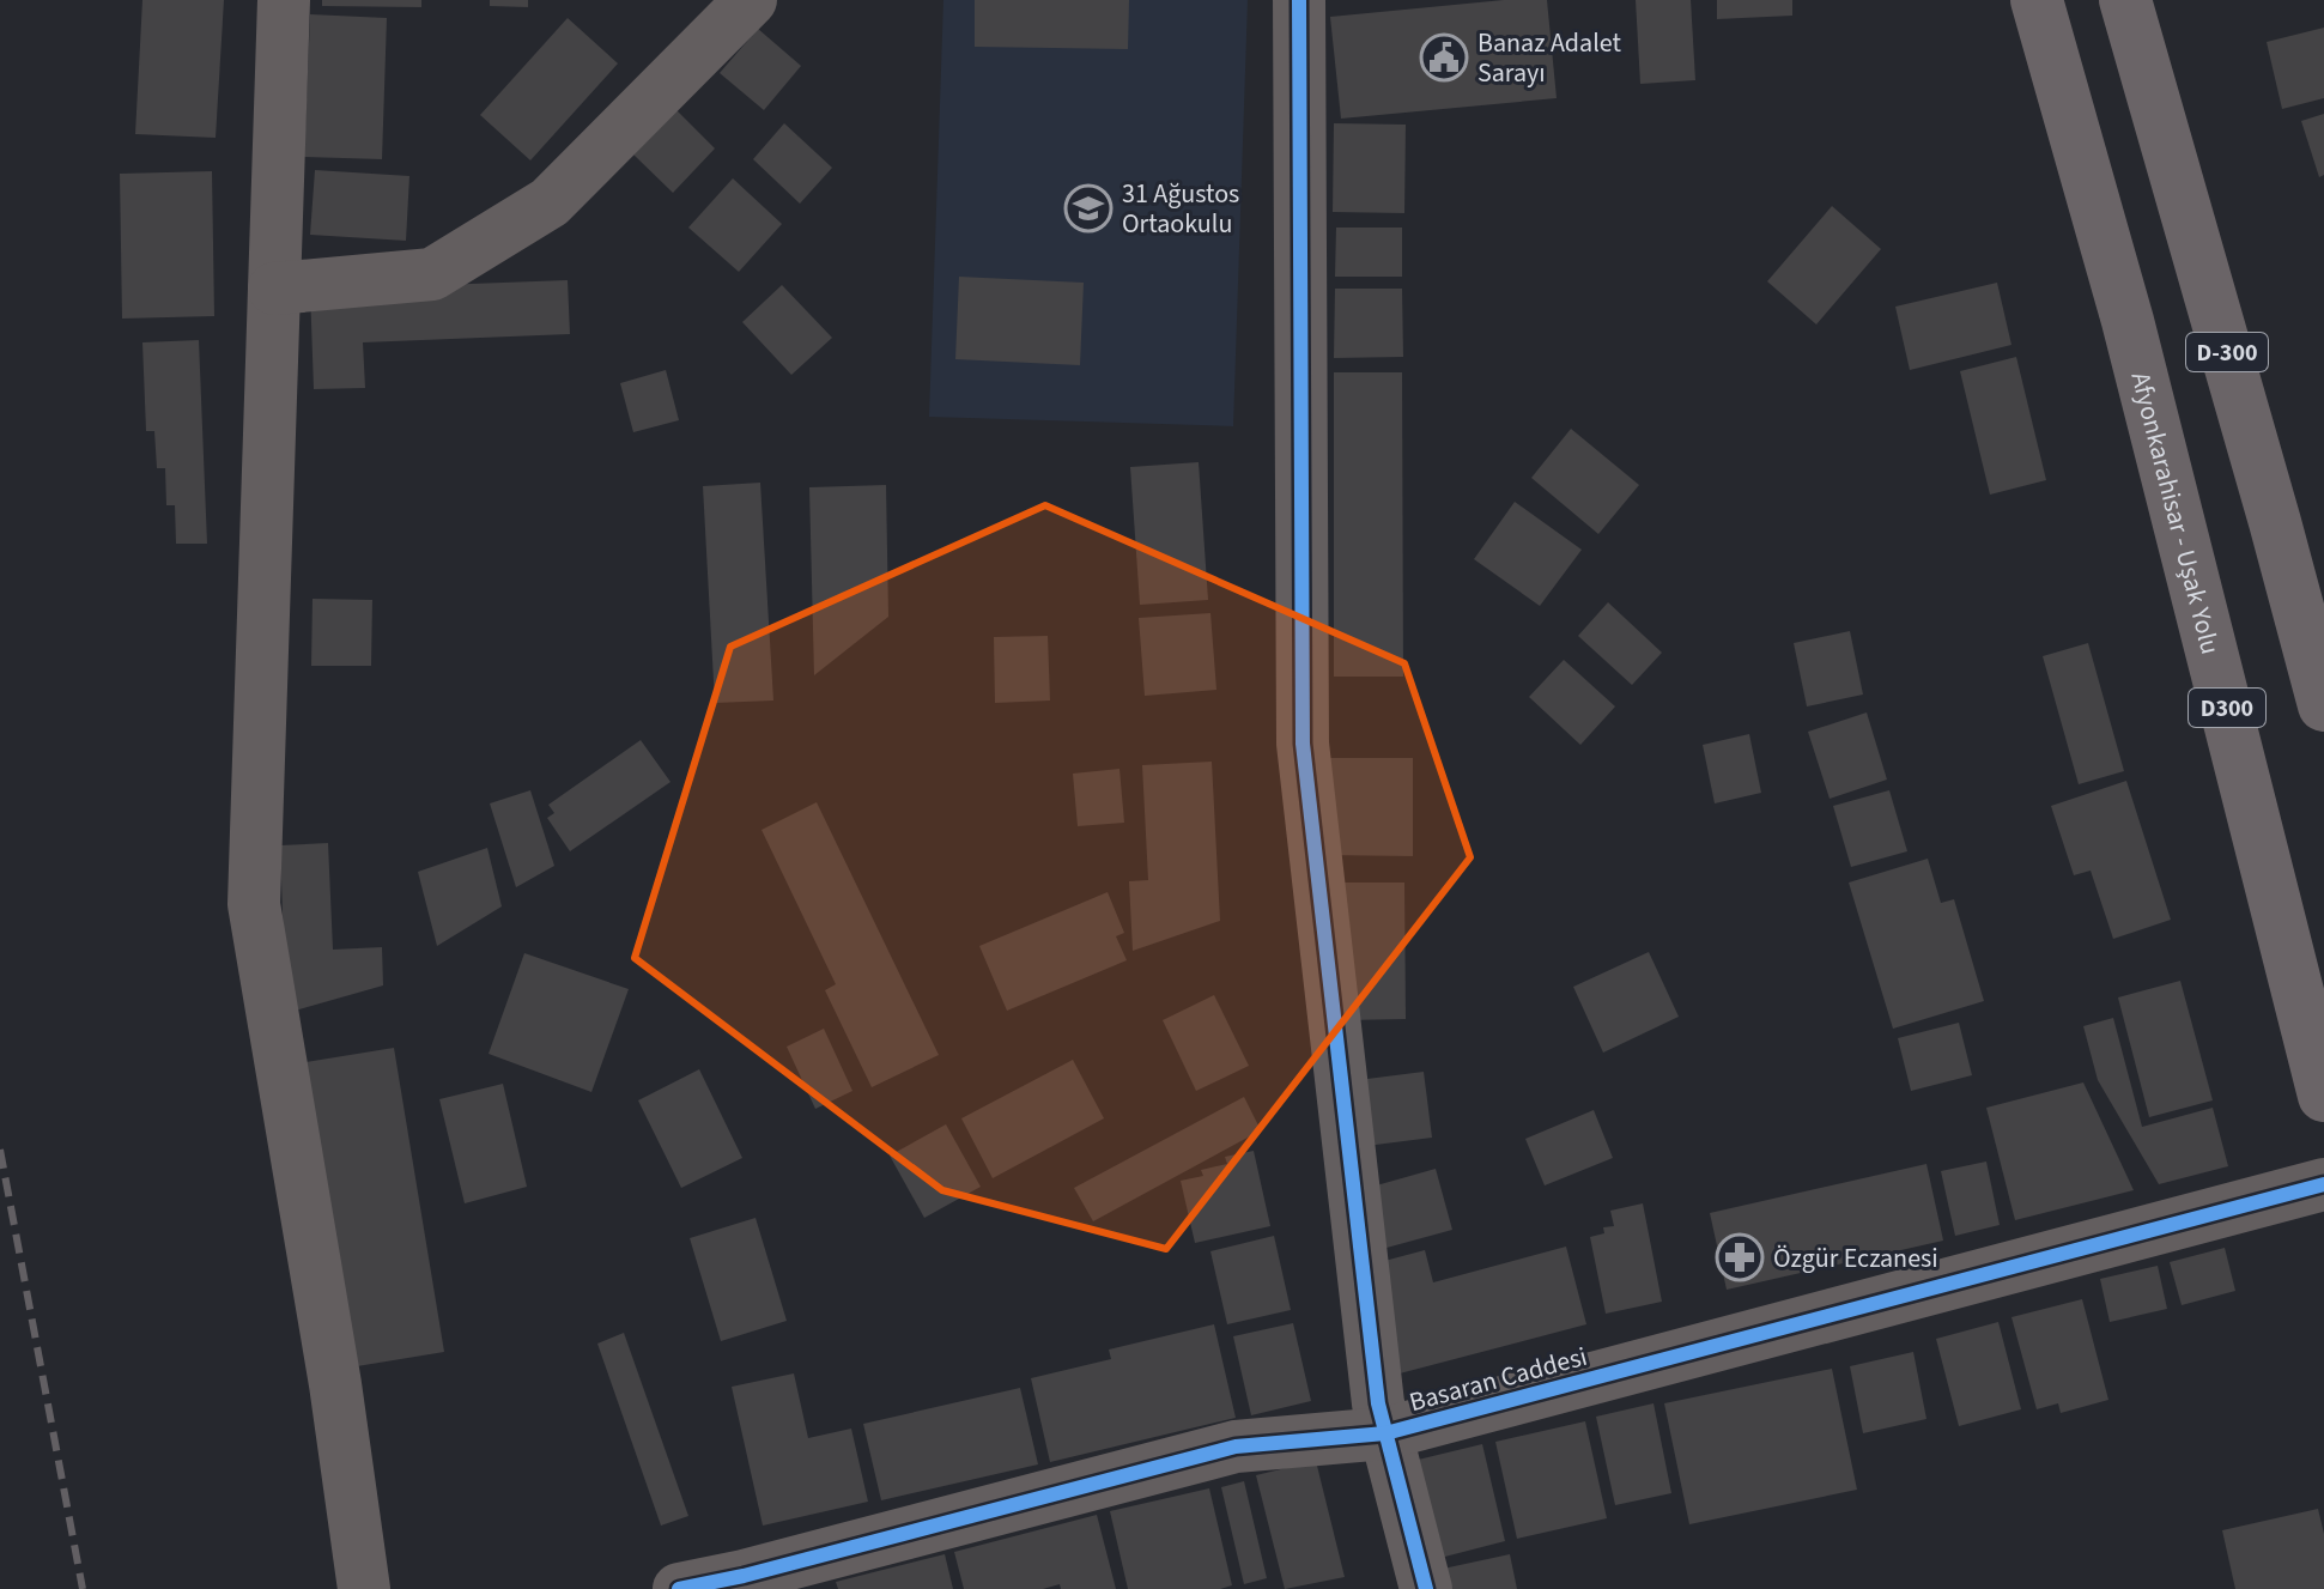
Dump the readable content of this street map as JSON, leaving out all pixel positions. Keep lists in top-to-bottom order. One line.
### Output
{"streets":{"highway":["D-300","Afyonkarahisar - Uşak Yolu","D300"],"street":["Basaran Caddesi"]},"places":{"public building":["Banaz Adalet Sarayı"],"school or university":["31 Ağustos Ortaokulu"],"pharmacy":["Özgür Eczanesi"]}}
